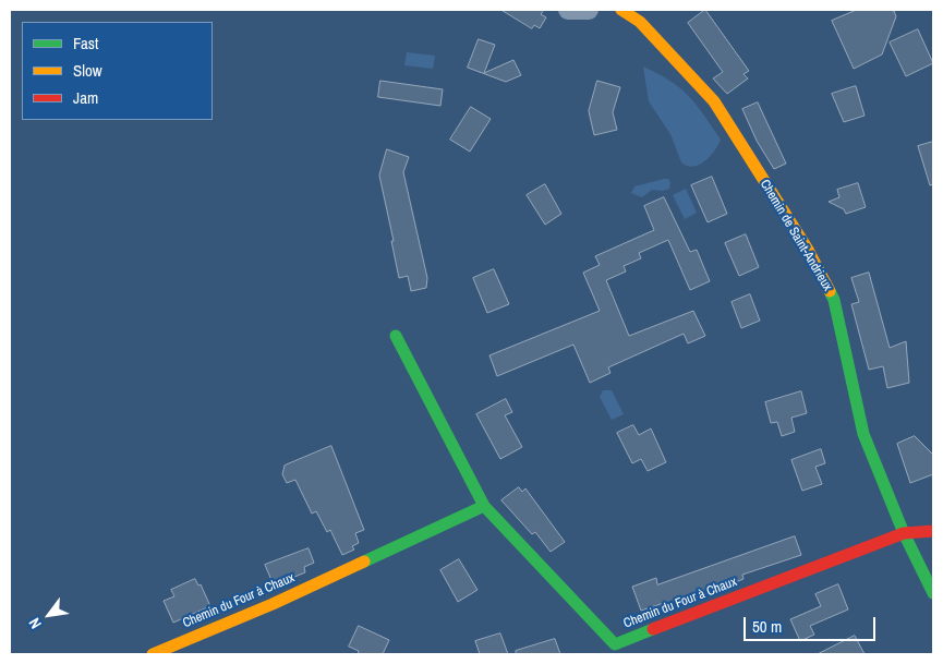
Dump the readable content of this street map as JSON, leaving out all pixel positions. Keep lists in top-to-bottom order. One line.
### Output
{"streets":{"street":["Chemin de Saint-Andrieux","Chemin du Four à Chaux"]},"crossings":[["Chemin de Saint-Andrieux","Chemin du Four à Chaux"]],"legend":["Fast","Slow","Jam"],"scale_bar":"50 m","north":"bottom left"}
